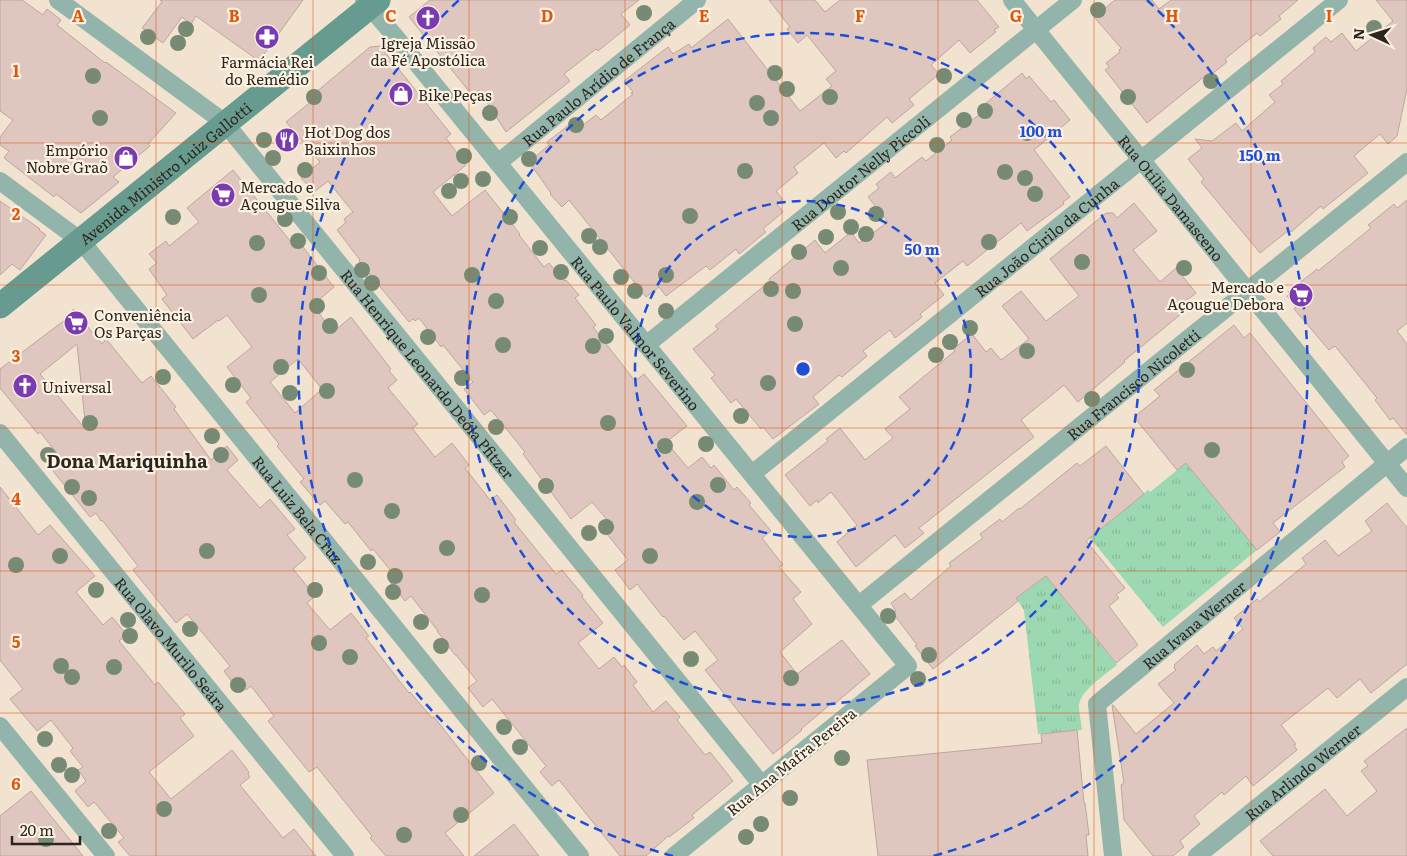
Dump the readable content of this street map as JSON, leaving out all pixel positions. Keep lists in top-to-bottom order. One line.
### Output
{"streets":{"street":["Rua Paulo Arídio de França","Avenida Ministro Luiz Gallotti","Rua Doutor Nelly Piccoli","Rua Otília Damasceno","Rua João Cirilo da Cunha","Rua Paulo Valmor Severino","Rua Henrique Leonardo Deóla Pfitzer","Rua Francisco Nicoletti","Rua Luiz Bela Cruz","Rua Ivana Werner","Rua Olavo Murilo Seára","Rua Ana Mafra Pereira","Rua Arlindo Werner"]},"crossings":[["Rua Paulo Arídio de França","Rua Paulo Valmor Severino"],["Avenida Ministro Luiz Gallotti","Rua Paulo Valmor Severino"],["Avenida Ministro Luiz Gallotti","Rua Henrique Leonardo Deóla Pfitzer"],["Avenida Ministro Luiz Gallotti","Rua Luiz Bela Cruz"],["Rua Doutor Nelly Piccoli","Rua Otília Damasceno"],["Rua Doutor Nelly Piccoli","Rua Paulo Valmor Severino"],["Rua Otília Damasceno","Rua João Cirilo da Cunha"],["Rua Otília Damasceno","Rua Francisco Nicoletti"],["Rua Otília Damasceno","Rua Ivana Werner"],["Rua João Cirilo da Cunha","Rua Paulo Valmor Severino"],["Rua Paulo Valmor Severino","Rua Francisco Nicoletti"],["Rua Paulo Valmor Severino","Rua Ana Mafra Pereira"],["Rua Henrique Leonardo Deóla Pfitzer","Rua Ana Mafra Pereira"]],"districts":["Dona Mariquinha"],"places":{"church":["Igreja Missão da Fé Apostólica","Universal"],"pharmacy":["Farmácia Rei do Remédio"],"shop":["Bike Peças","Empório Nobre Graõ"],"restaurant":["Hot Dog dos Baixinhos"],"supermarket":["Mercado e Açougue Silva","Mercado e Açougue Debora","Conveniência Os Parças"]},"scale_bar":"20 m","north":"left","grid":{"columns":["A","B","C","D","E","F","G","H","I"],"rows":["1","2","3","4","5","6"]},"rings":["100 m","150 m","50 m"]}
